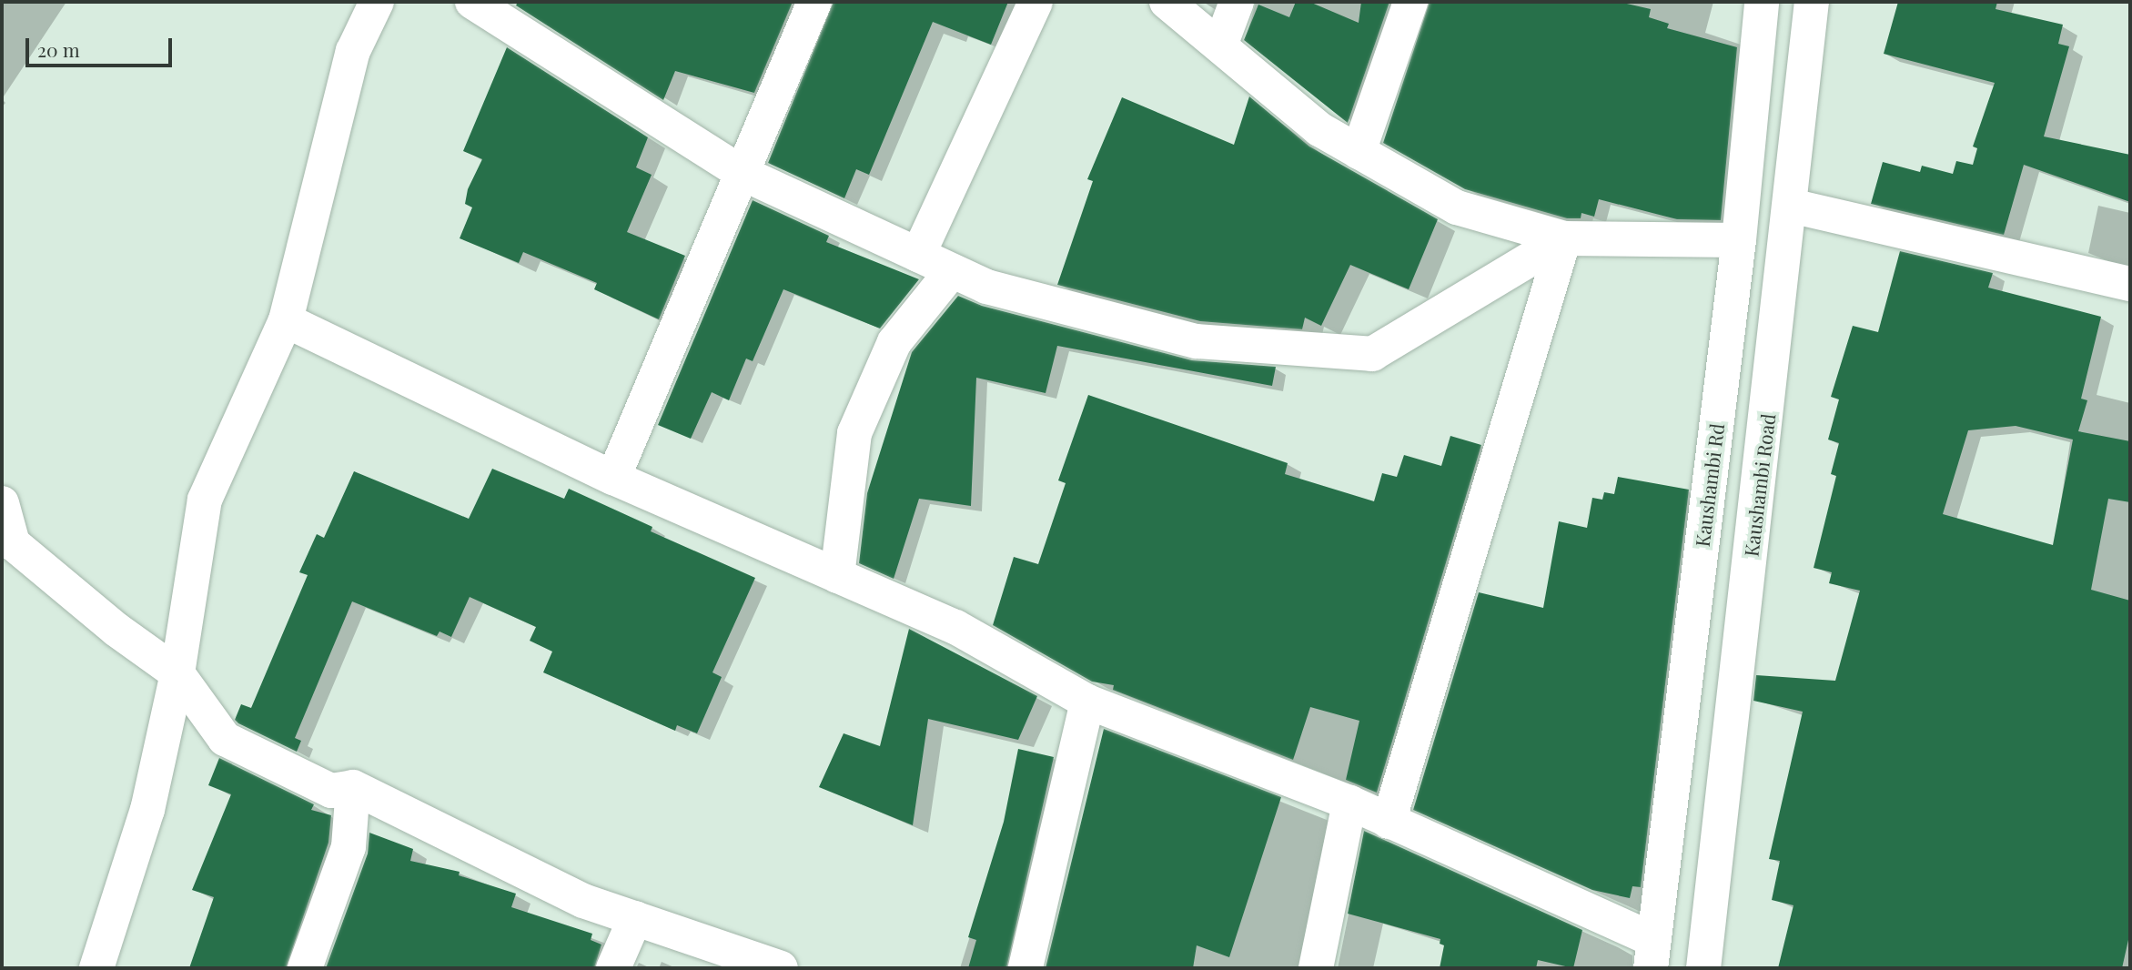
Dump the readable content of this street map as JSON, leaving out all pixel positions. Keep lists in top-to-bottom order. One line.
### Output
{"streets":{"street":["Kaushambi Rd","Kaushambi Road"]},"scale_bar":"20 m"}
